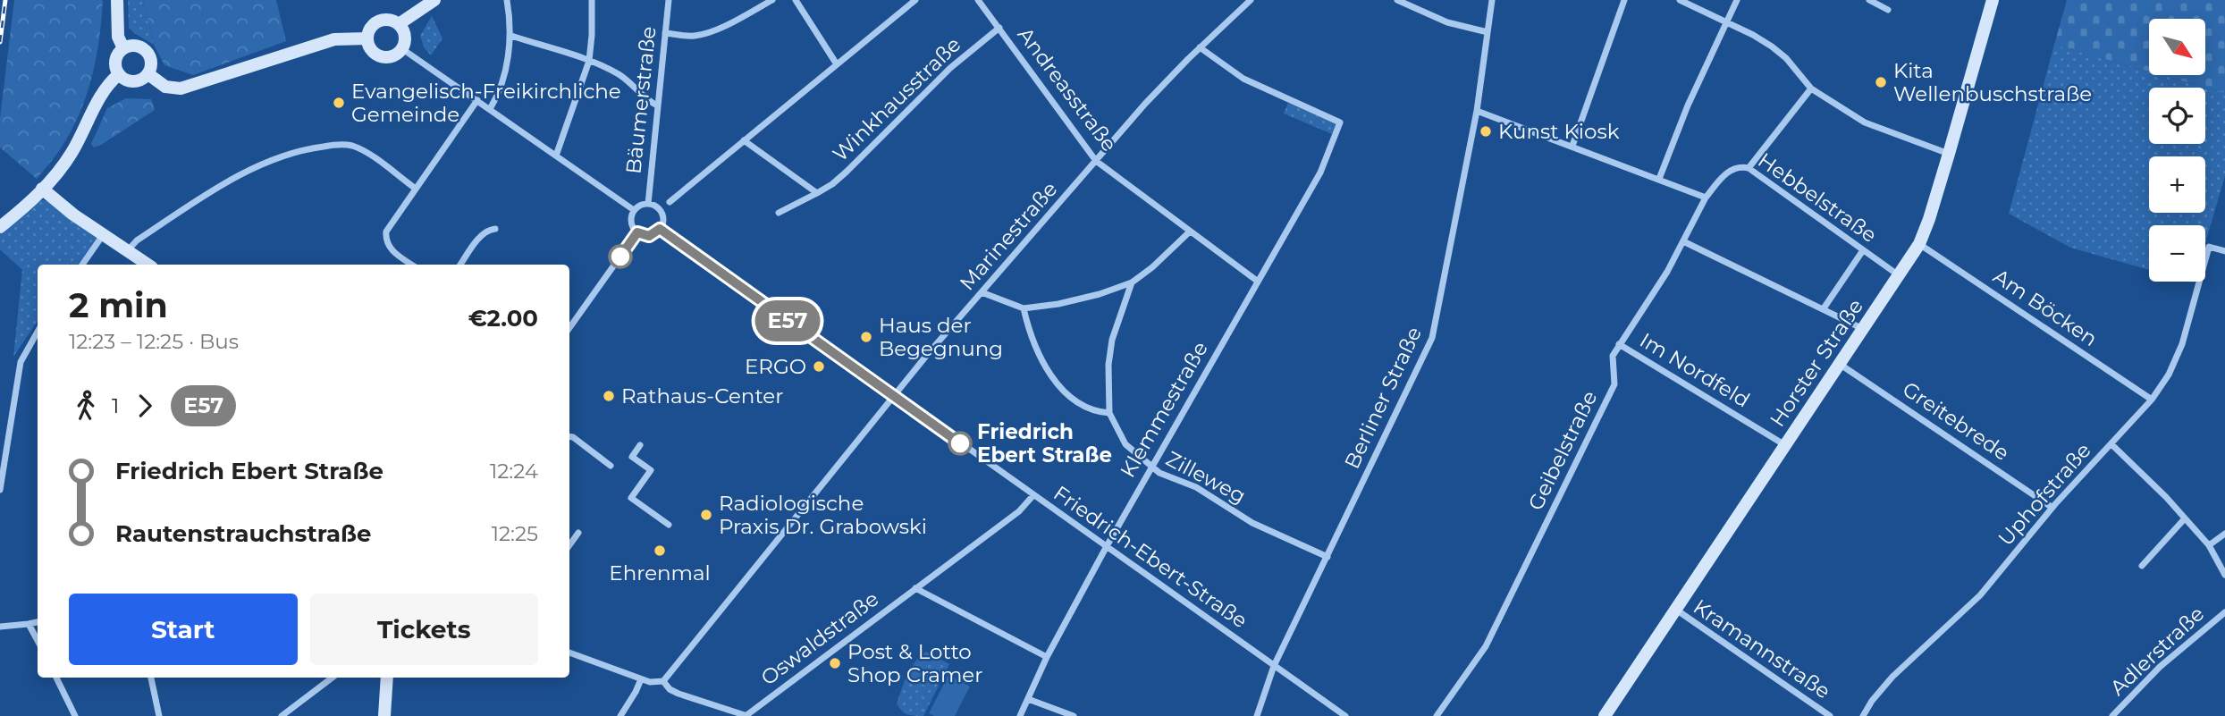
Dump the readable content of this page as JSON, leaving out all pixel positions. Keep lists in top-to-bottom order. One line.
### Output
{"streets":{"street":["Andreasstraße","Winkhausstraße","Bäumerstraße","Hebbelstraße","Marinestraße","Am Böcken","Horster Straße","Im Nordfeld","Berliner Straße","Klemmestraße","Greitebrede","Geibelstraße","Zilleweg","Uphofstraße","Friedrich-Ebert-Straße","Oswaldstraße","Kramannstraße","Adlerstraße"]},"crossings":[["Andreasstraße","Winkhausstraße"],["Andreasstraße","Marinestraße"],["Andreasstraße","Klemmestraße"],["Bäumerstraße","Friedrich-Ebert-Straße"],["Hebbelstraße","Horster Straße"],["Hebbelstraße","Geibelstraße"],["Marinestraße","Klemmestraße"],["Marinestraße","Friedrich-Ebert-Straße"],["Am Böcken","Horster Straße"],["Am Böcken","Uphofstraße"],["Horster Straße","Im Nordfeld"],["Horster Straße","Greitebrede"],["Horster Straße","Kramannstraße"],["Im Nordfeld","Geibelstraße"],["Berliner Straße","Zilleweg"],["Berliner Straße","Friedrich-Ebert-Straße"],["Klemmestraße","Zilleweg"],["Klemmestraße","Friedrich-Ebert-Straße"],["Greitebrede","Uphofstraße"],["Friedrich-Ebert-Straße","Oswaldstraße"]],"places":["Kita Wellenbuschstraße","Evangelisch-Freikirchliche Gemeinde","Kunst Kiosk","Haus der Begegnung","ERGO","Rathaus-Center","Friedrich Ebert Straße","Radiologische Praxis Dr. Grabowski","Ehrenmal","Post & Lotto Shop Cramer"],"lines":["bus line E57"],"north":"bottom right","page":{"on_map":"E57","map_buttons":["+","−"],"heading":["2 min","12:23 – 12:25 · Bus","€2.00"],"legs":["1","E57"],"list":[{"name":"Friedrich Ebert Straße","value":"12:24"},{"name":"Rautenstrauchstraße","value":"12:25"}],"buttons":["Start","Tickets"]}}
